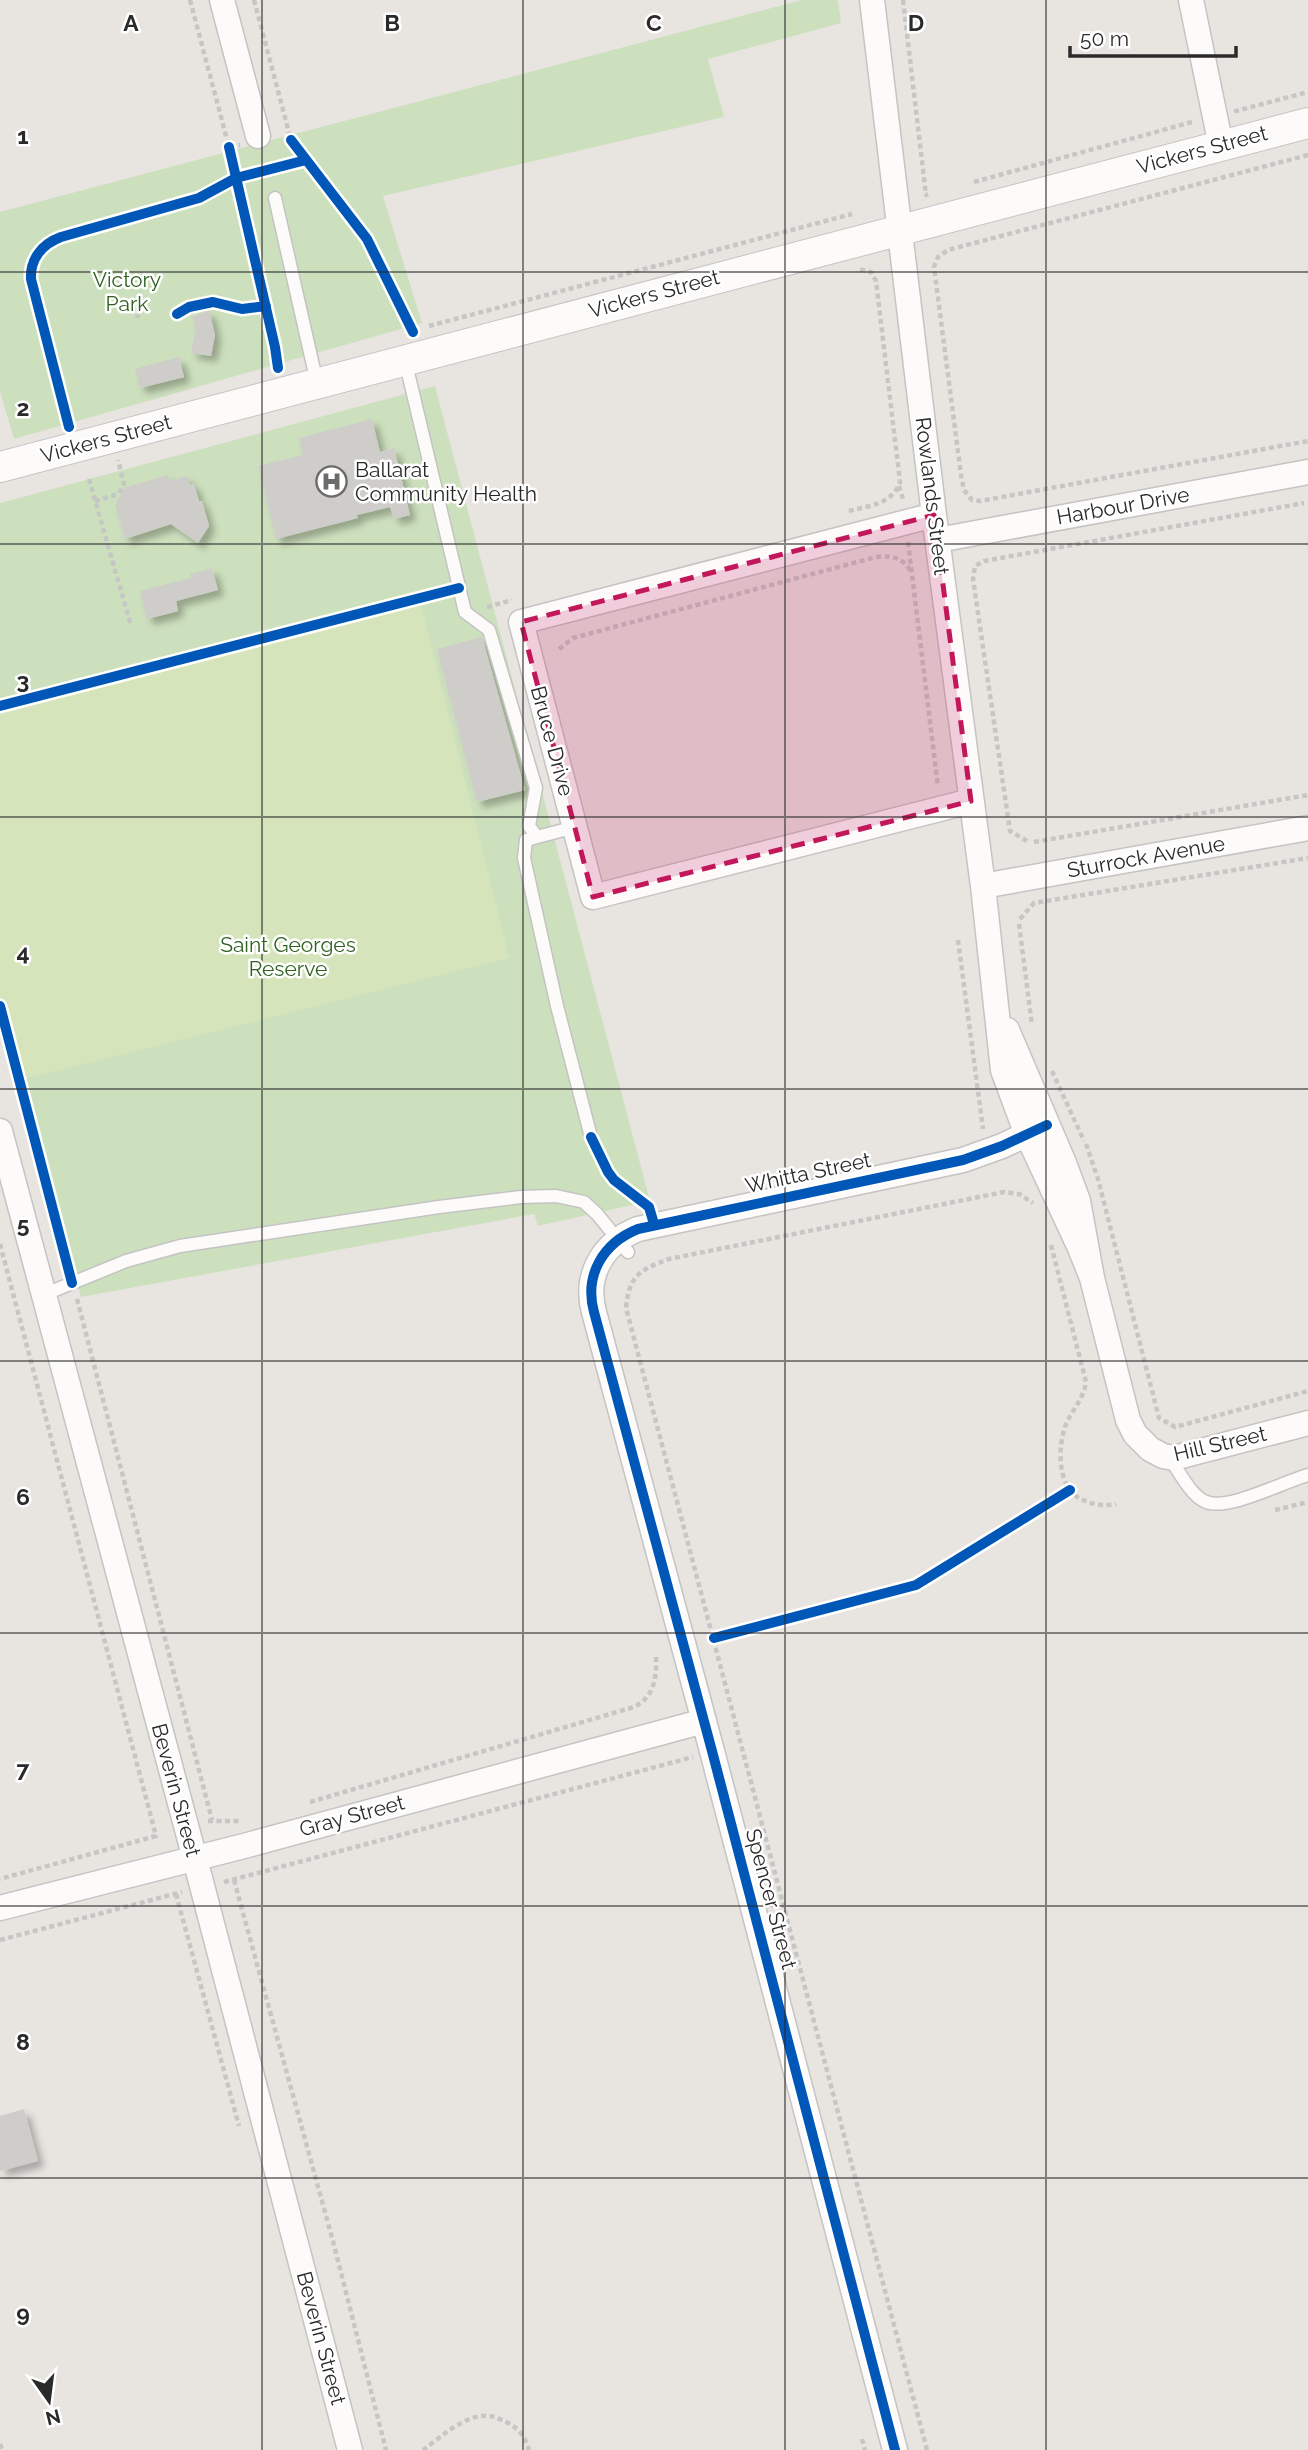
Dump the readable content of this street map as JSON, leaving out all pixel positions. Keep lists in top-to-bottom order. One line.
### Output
{"streets":{"street":["Vickers Street","Rowlands Street","Harbour Drive","Bruce Drive","Sturrock Avenue","Whitta Street","Hill Street","Beverin Street","Gray Street","Spencer Street"]},"crossings":[["Vickers Street","Rowlands Street"],["Rowlands Street","Harbour Drive"],["Rowlands Street","Bruce Drive"],["Rowlands Street","Sturrock Avenue"],["Rowlands Street","Whitta Street"],["Rowlands Street","Hill Street"],["Whitta Street","Spencer Street"],["Beverin Street","Gray Street"],["Gray Street","Spencer Street"]],"parks":["Victory Park","Saint Georges Reserve"],"places":{"hospital":["Ballarat Community Health"]},"scale_bar":"50 m","north":"bottom","grid":{"columns":["A","B","C","D"],"rows":["1","2","3","4","5","6","7","8","9"]}}
